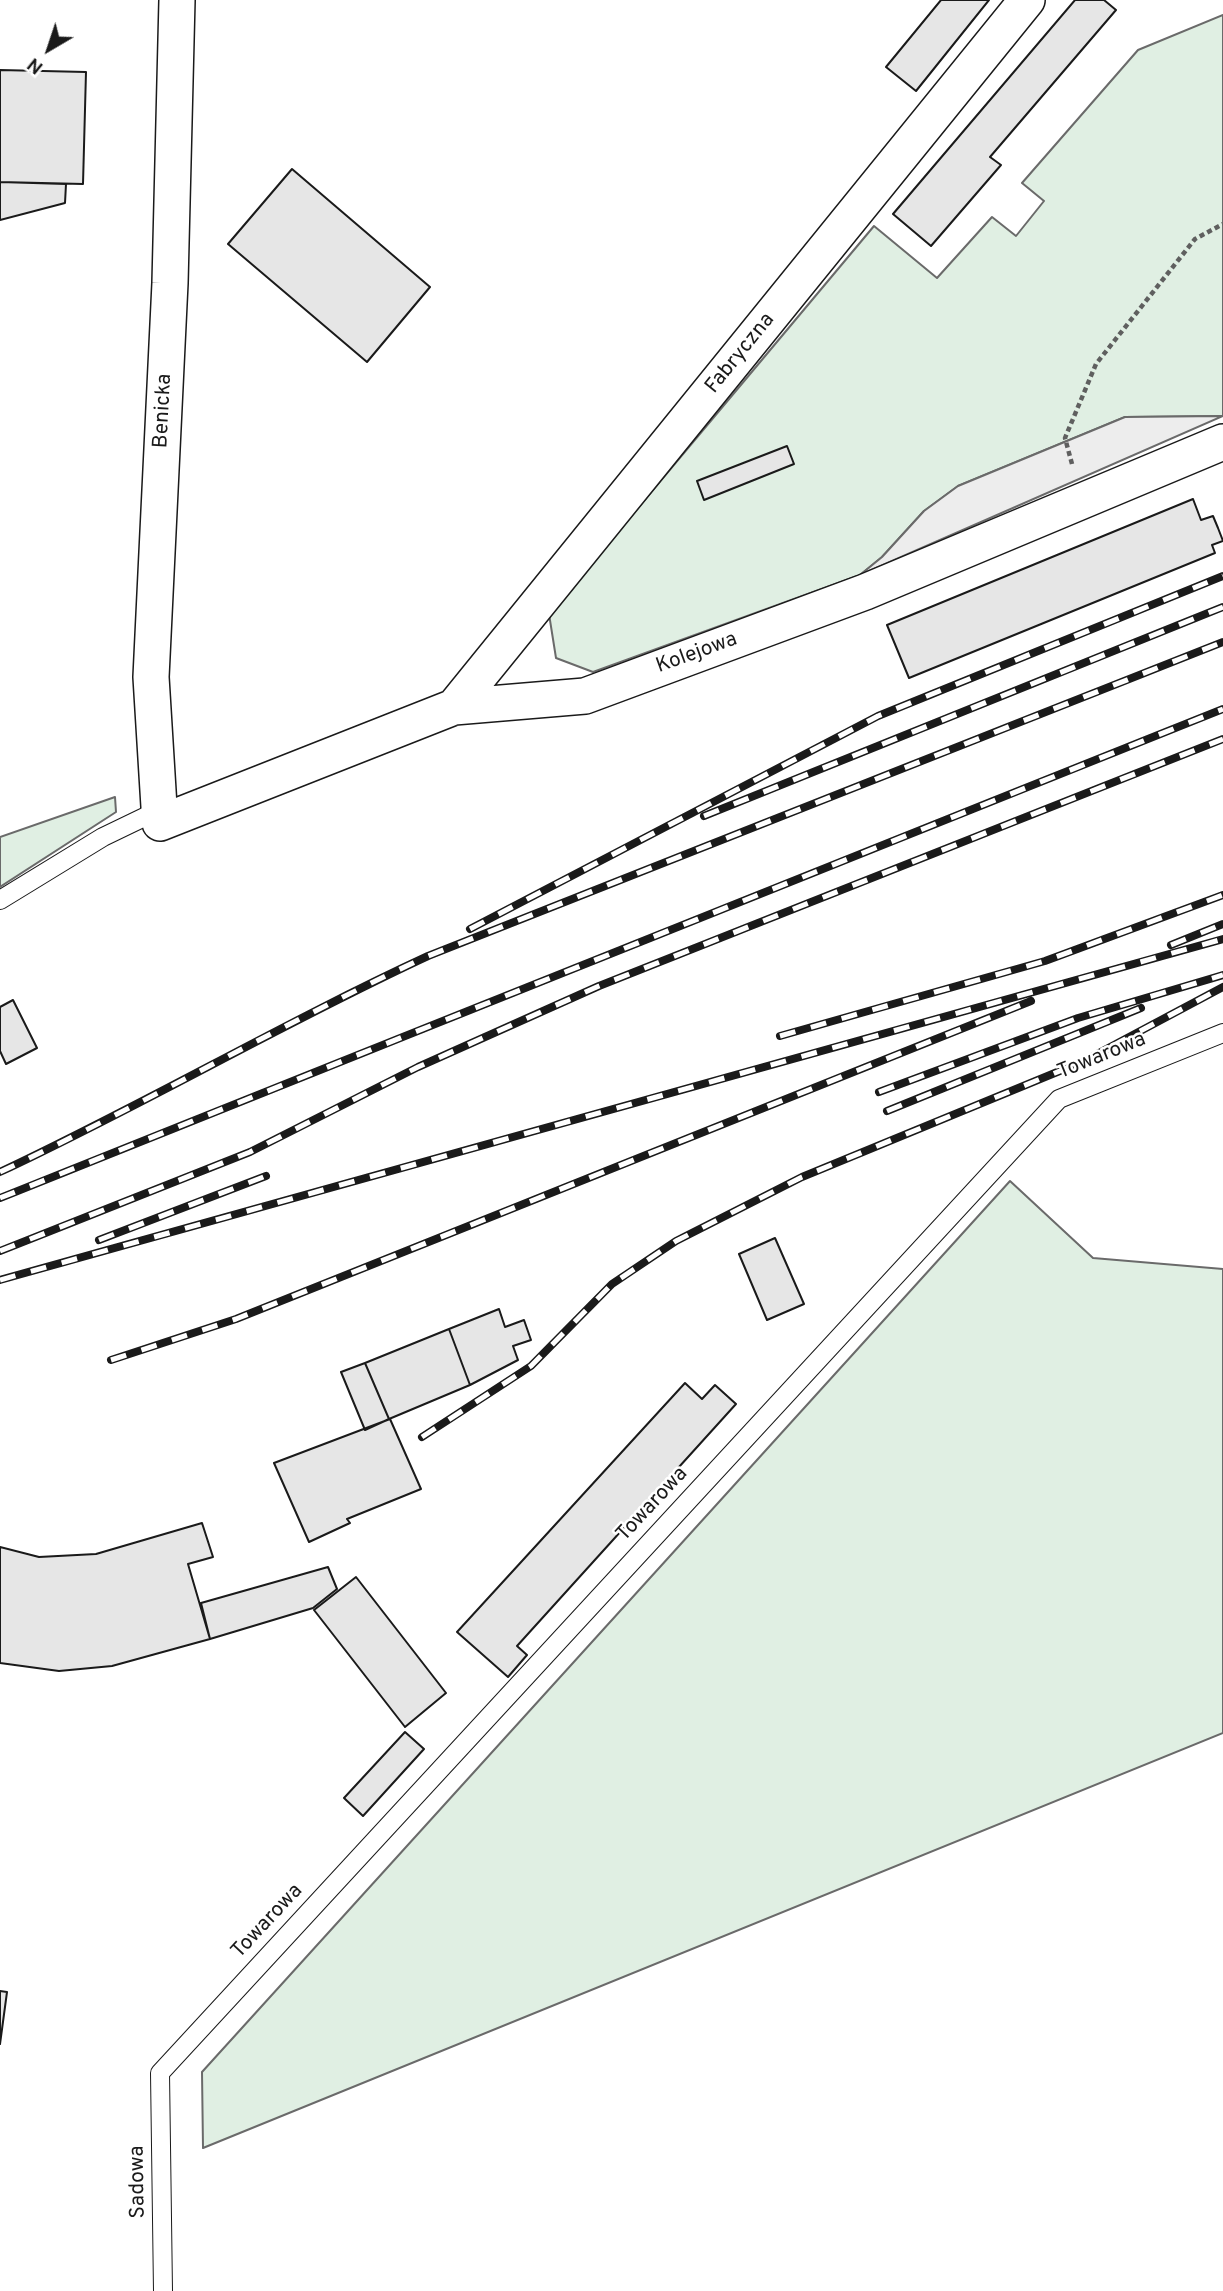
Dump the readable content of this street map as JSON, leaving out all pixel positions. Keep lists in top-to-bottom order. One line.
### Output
{"streets":{"street":["Fabryczna","Benicka","Kolejowa"],"lane":["Towarowa","Sadowa"]},"crossings":[["Fabryczna","Kolejowa"],["Benicka","Kolejowa"],["Towarowa","Sadowa"]],"north":"bottom left"}
